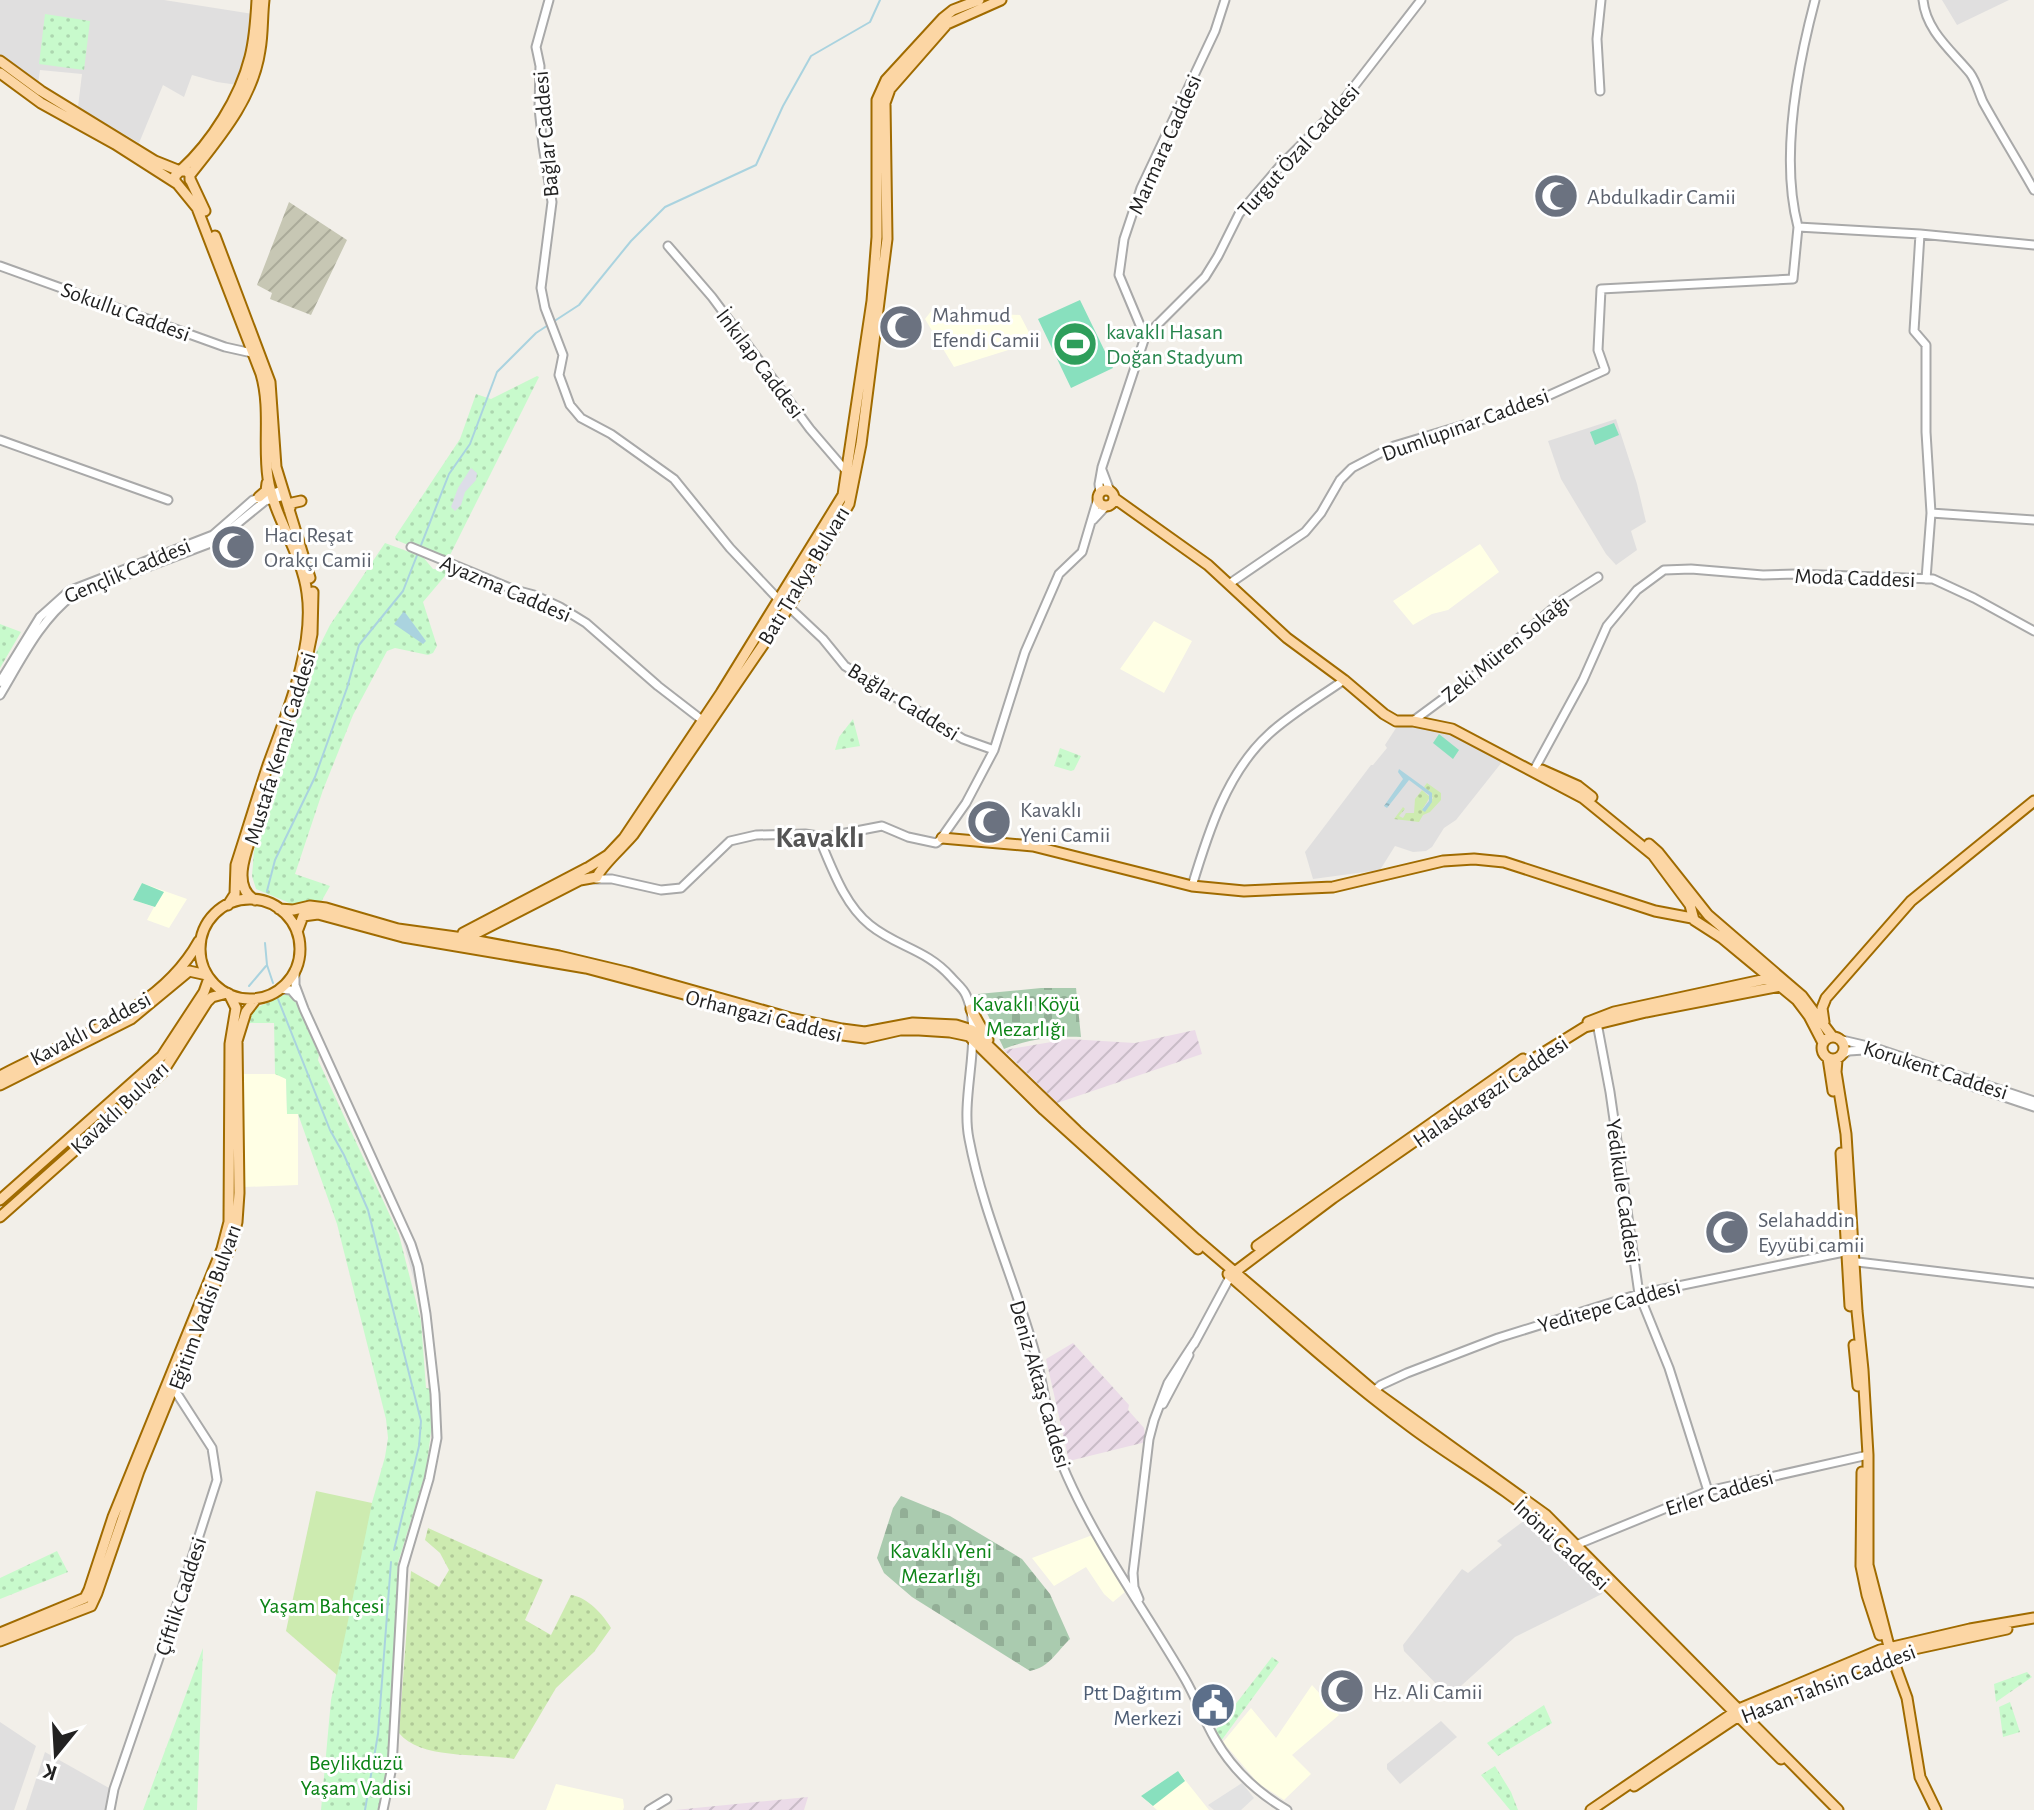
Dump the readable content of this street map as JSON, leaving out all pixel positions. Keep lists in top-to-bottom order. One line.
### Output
{"streets":{"main road":["Batı Trakya Bulvarı","Mustafa Kemal Caddesi","Orhangazi Caddesi","Kavaklı Caddesi","Halaskargazi Caddesi","Kavaklı Bulvarı","Eğitim Vadisi Bulvarı","Hasan Tahsin Caddesi"],"street":["Bağlar Caddesi","Marmara Caddesi","Turgut Özal Caddesi","Sokullu Caddesi","İnkılap Caddesi","Dumlupınar Caddesi","Gençlik Caddesi","Moda Caddesi","Ayazma Caddesi","Zeki Müren Sokağı","Korukent Caddesi","Yedikule Caddesi","Yeditepe Caddesi","Deniz Aktaş Caddesi","Erler Caddesi","Çiftlik Caddesi"]},"crossings":[["Bağlar Caddesi","Batı Trakya Bulvarı"],["Marmara Caddesi","Turgut Özal Caddesi"],["Sokullu Caddesi","Mustafa Kemal Caddesi"],["İnkılap Caddesi","Batı Trakya Bulvarı"],["Gençlik Caddesi","Mustafa Kemal Caddesi"],["Batı Trakya Bulvarı","Ayazma Caddesi"],["Batı Trakya Bulvarı","Orhangazi Caddesi"],["Mustafa Kemal Caddesi","Kavaklı Caddesi"],["Mustafa Kemal Caddesi","Kavaklı Bulvarı"],["Mustafa Kemal Caddesi","Eğitim Vadisi Bulvarı"],["Orhangazi Caddesi","Deniz Aktaş Caddesi"],["Kavaklı Caddesi","Kavaklı Bulvarı"],["Kavaklı Caddesi","Eğitim Vadisi Bulvarı"],["Halaskargazi Caddesi","Yedikule Caddesi"],["Kavaklı Bulvarı","Eğitim Vadisi Bulvarı"],["Yedikule Caddesi","Yeditepe Caddesi"],["Yedikule Caddesi","Erler Caddesi"],["Eğitim Vadisi Bulvarı","Çiftlik Caddesi"]],"districts":["Kavaklı"],"parks":["Kavaklı Köyü Mezarlığı","Kavaklı Yeni Mezarlığı","Yaşam Bahçesi","Beylikdüzü Yaşam Vadisi"],"places":{"mosque":["Abdulkadir Camii","Mahmud Efendi Camii","Hacı Reşat Orakçı Camii","Kavaklı Yeni Camii","Selahaddin Eyyübi camii","Hz. Ali Camii"],"sports":["kavaklı Hasan Doğan Stadyum"],"public building":["Ptt Dağıtım Merkezi"]},"north":"bottom"}
